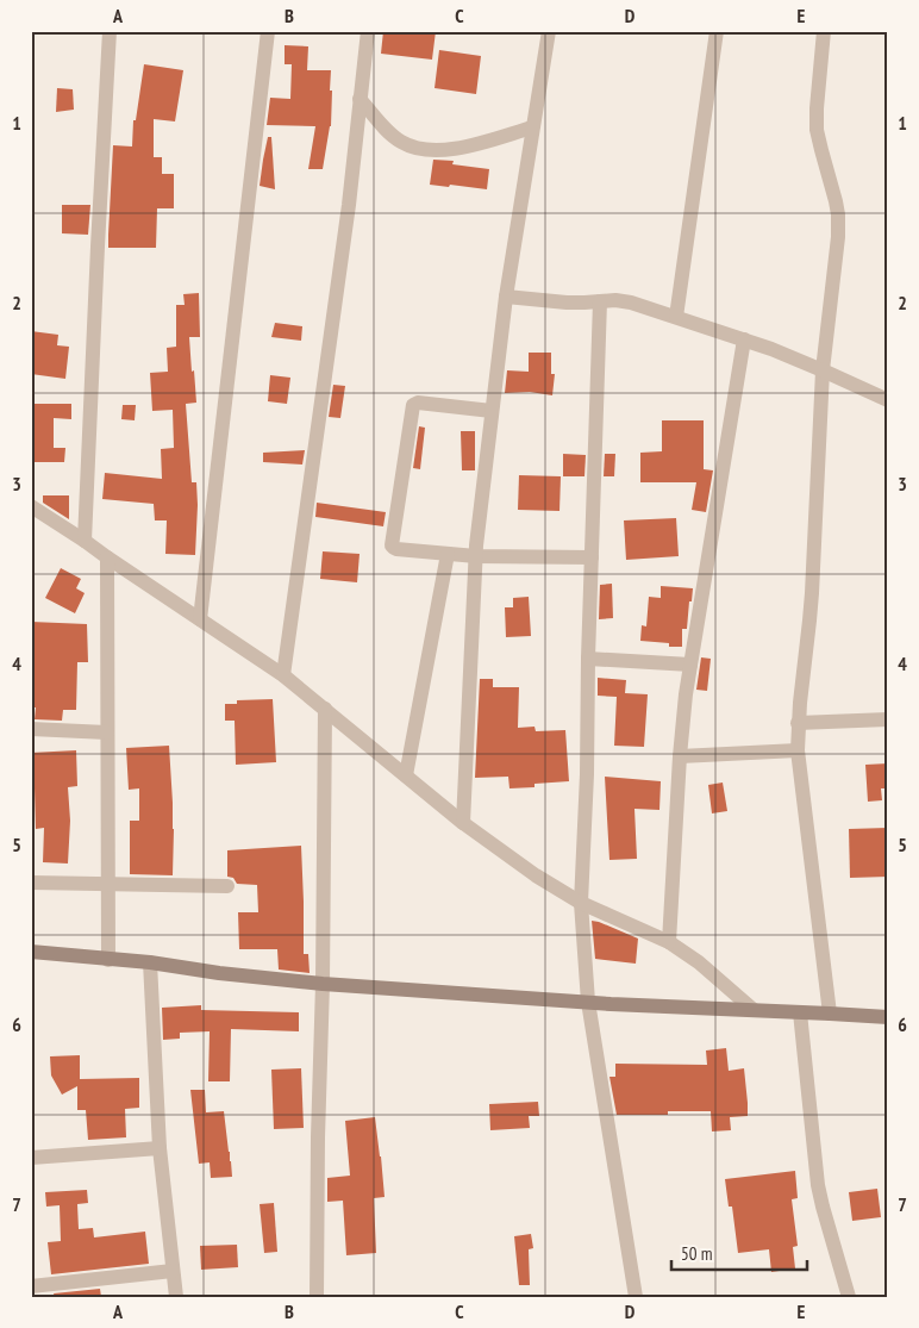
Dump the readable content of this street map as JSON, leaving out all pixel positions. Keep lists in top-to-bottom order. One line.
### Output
{"scale_bar":"50 m","grid":{"columns":["A","B","C","D","E"],"rows":["1","2","3","4","5","6","7"]}}
